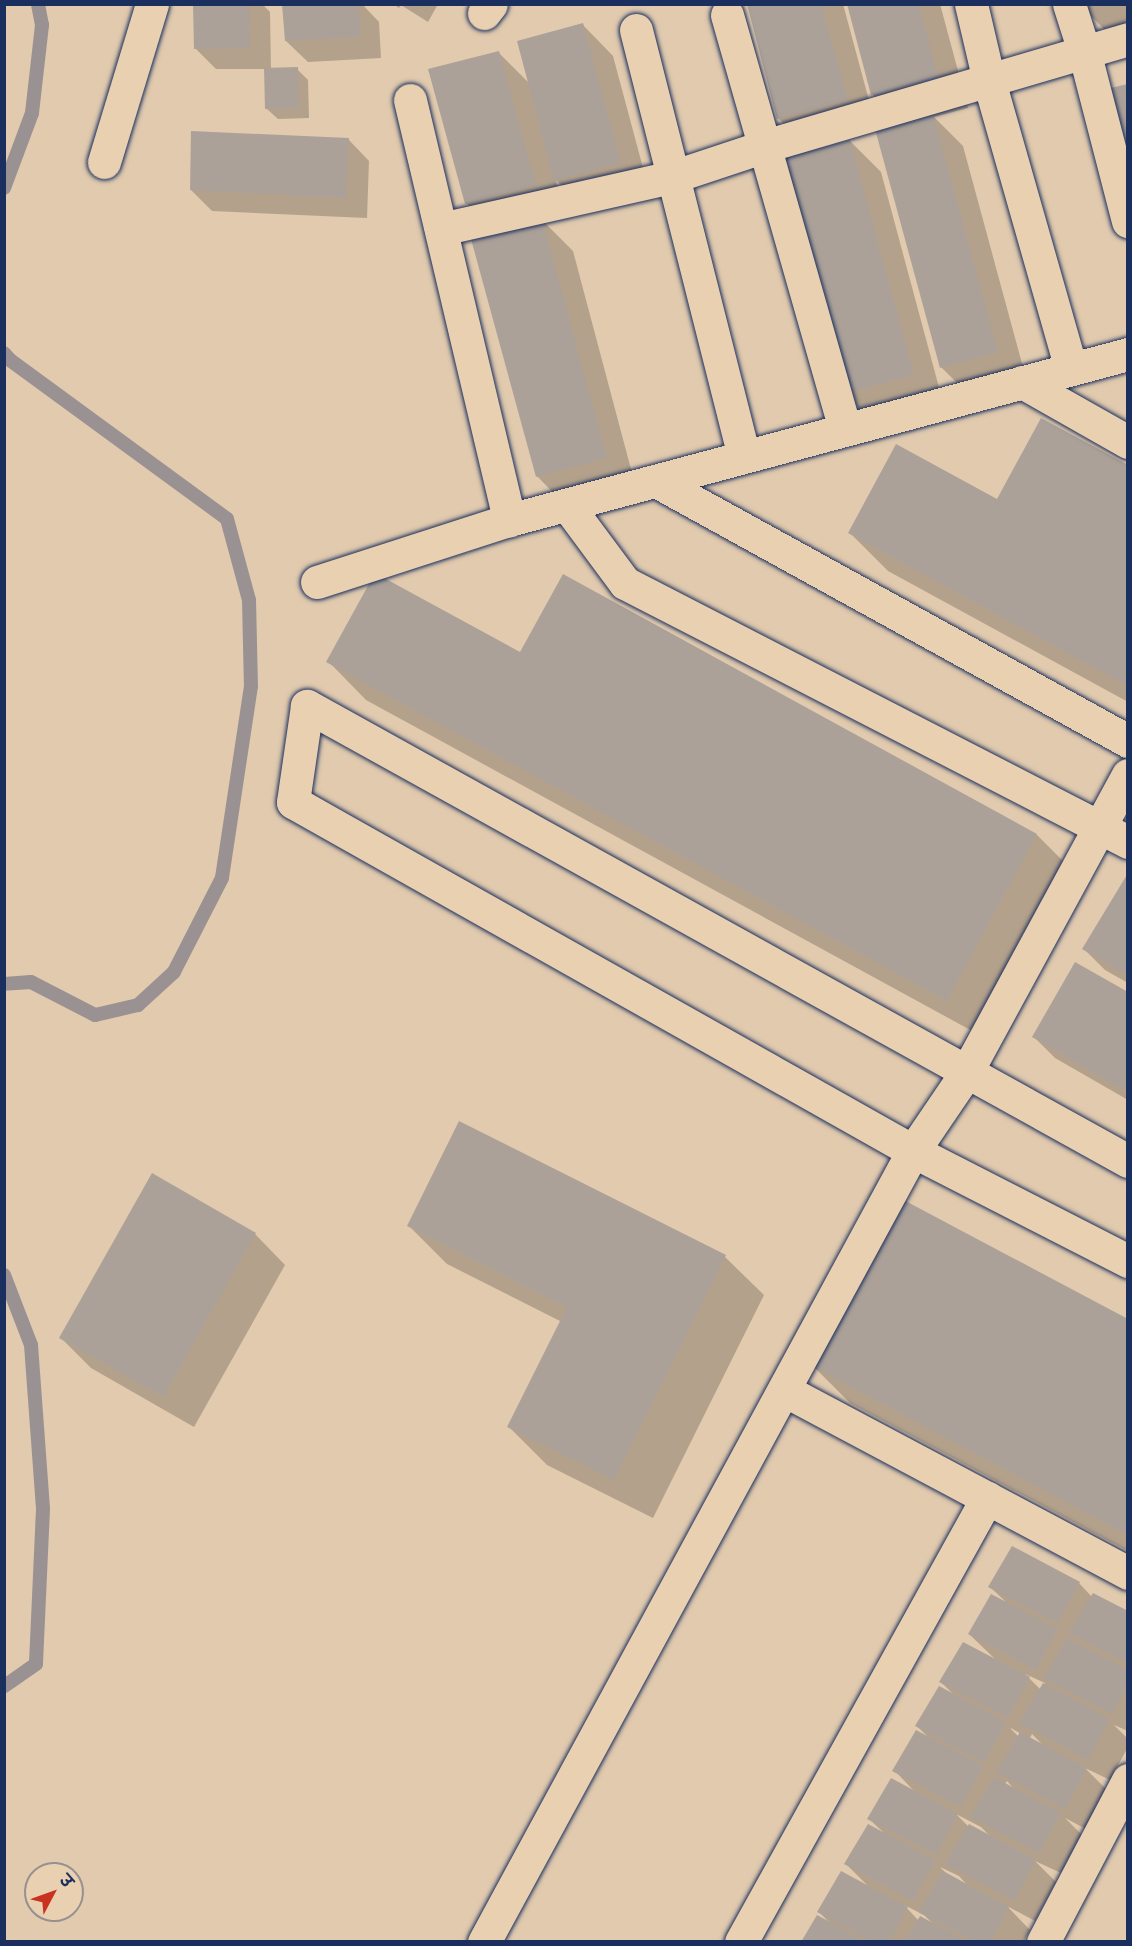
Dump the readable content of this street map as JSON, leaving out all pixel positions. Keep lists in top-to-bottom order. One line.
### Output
{"north":"top right"}
